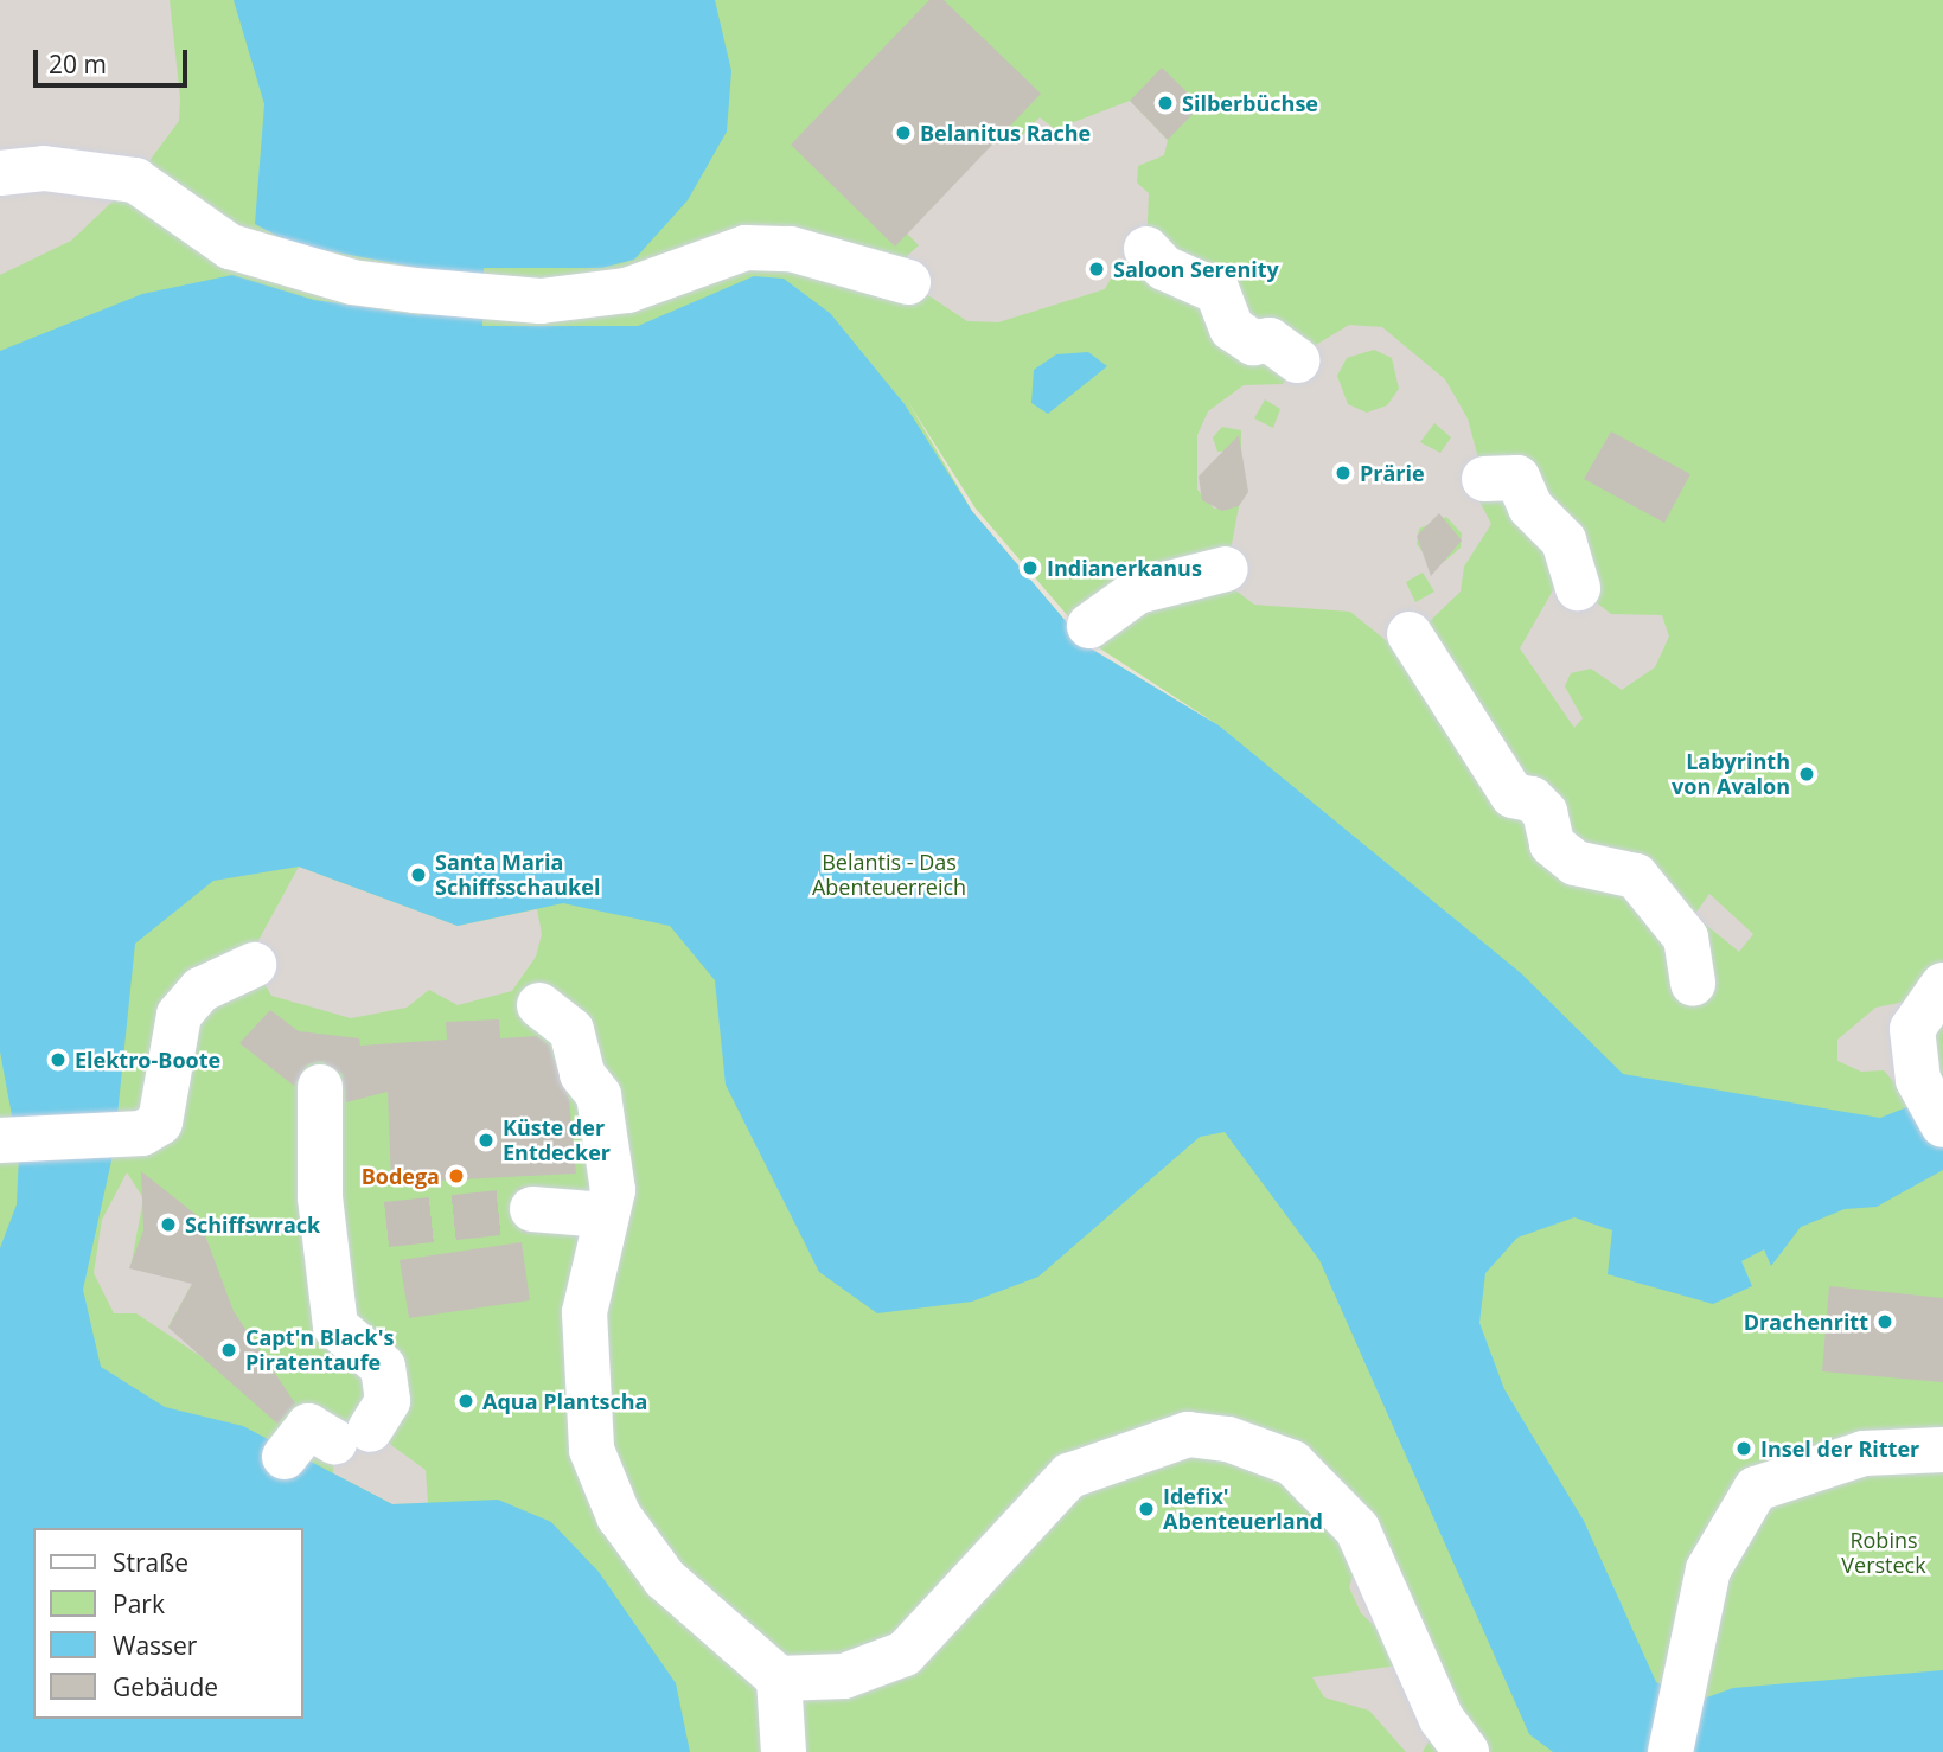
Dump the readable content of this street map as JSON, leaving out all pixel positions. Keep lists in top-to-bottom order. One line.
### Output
{"parks":["Belantis - Das Abenteuerreich","Robins Versteck"],"places":["Silberbüchse","Belanitus Rache","Saloon Serenity","Prärie","Indianerkanus","Labyrinth von Avalon","Santa Maria Schiffsschaukel","Elektro-Boote","Küste der Entdecker","Bodega","Schiffswrack","Drachenritt","Capt'n Black's Piratentaufe","Aqua Plantscha","Insel der Ritter","Idefix' Abenteuerland"],"legend":["Straße","Park","Wasser","Gebäude"],"scale_bar":"20 m"}
